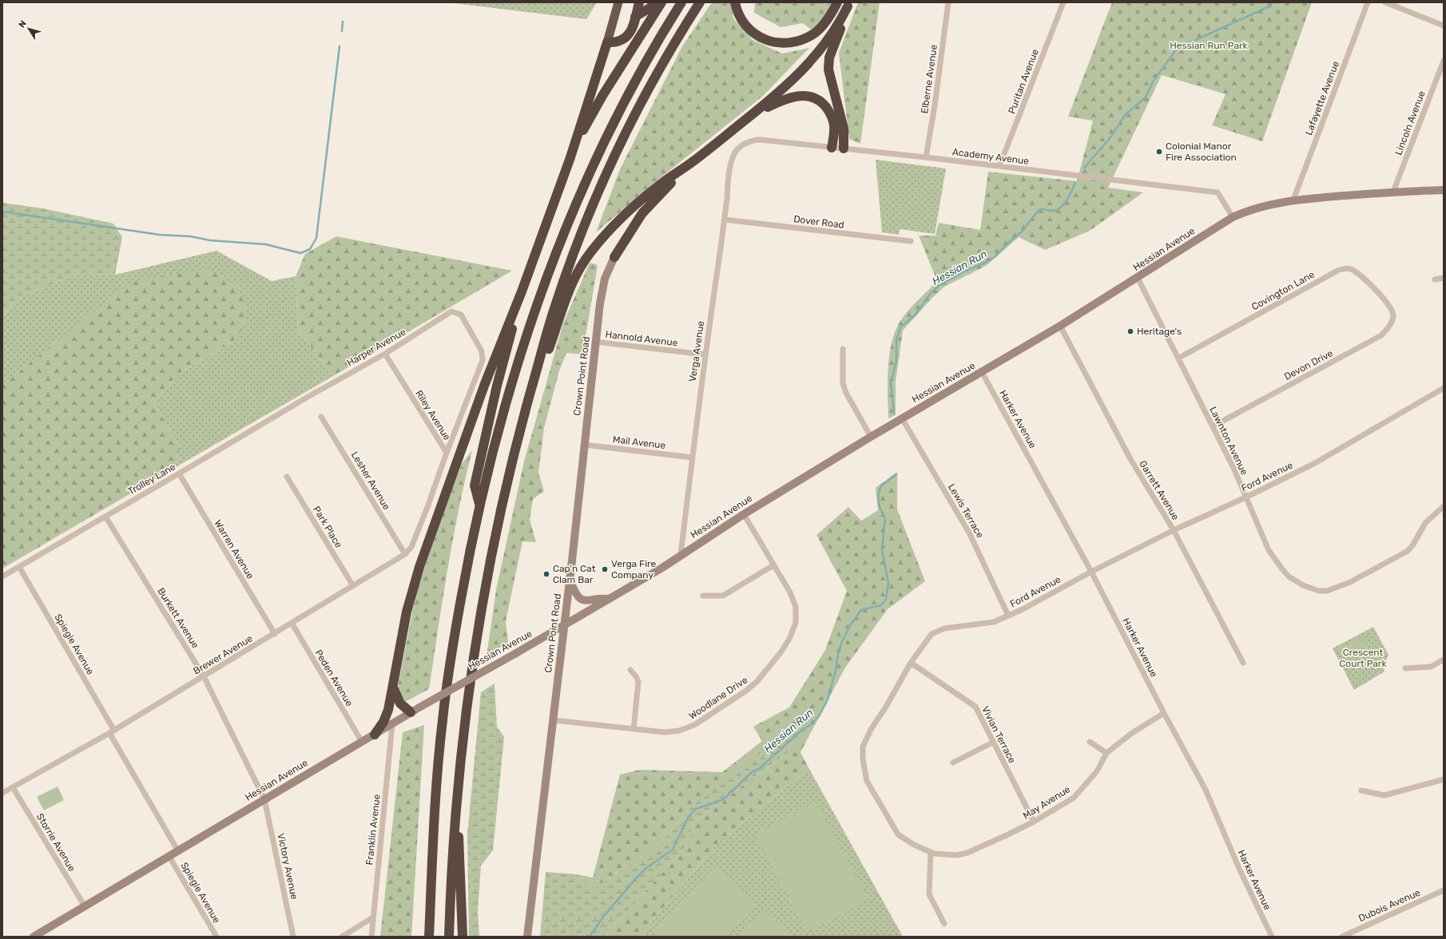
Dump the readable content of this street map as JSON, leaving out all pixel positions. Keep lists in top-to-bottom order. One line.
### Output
{"streets":{"main road":["Hessian Avenue","Crown Point Road"],"street":["Elberne Avenue","Puritan Avenue","Lafayette Avenue","Lincoln Avenue","Academy Avenue","Dover Road","Covington Lane","Hannold Avenue","Harper Avenue","Verga Avenue","Devon Drive","Riley Avenue","Harker Avenue","Lawnton Avenue","Mail Avenue","Ford Avenue","Trolley Lane","Lesher Avenue","Garrett Avenue","Lewis Terrace","Park Place","Warren Avenue","Burkett Avenue","Spiegle Avenue","Brewer Avenue","Peden Avenue","Woodlane Drive","Vivian Terrace","May Avenue","Franklin Avenue","Storrie Avenue","Victory Avenue","Dubois Avenue"]},"crossings":[["Elberne Avenue","Academy Avenue"],["Puritan Avenue","Academy Avenue"],["Lafayette Avenue","Hessian Avenue"],["Lincoln Avenue","Hessian Avenue"],["Academy Avenue","Hessian Avenue"],["Academy Avenue","Verga Avenue"],["Dover Road","Verga Avenue"],["Hessian Avenue","Verga Avenue"],["Hessian Avenue","Crown Point Road"],["Hessian Avenue","Harker Avenue"],["Hessian Avenue","Lawnton Avenue"],["Hessian Avenue","Garrett Avenue"],["Hessian Avenue","Lewis Terrace"],["Hessian Avenue","Burkett Avenue"],["Hessian Avenue","Spiegle Avenue"],["Hessian Avenue","Peden Avenue"],["Hessian Avenue","Woodlane Drive"],["Hessian Avenue","Franklin Avenue"],["Hessian Avenue","Storrie Avenue"],["Hessian Avenue","Victory Avenue"],["Covington Lane","Devon Drive"],["Covington Lane","Lawnton Avenue"],["Hannold Avenue","Verga Avenue"],["Hannold Avenue","Crown Point Road"],["Harper Avenue","Riley Avenue"],["Harper Avenue","Trolley Lane"],["Verga Avenue","Mail Avenue"],["Devon Drive","Lawnton Avenue"],["Crown Point Road","Mail Avenue"],["Crown Point Road","Woodlane Drive"],["Riley Avenue","Brewer Avenue"],["Harker Avenue","Ford Avenue"],["Harker Avenue","May Avenue"],["Lawnton Avenue","Ford Avenue"],["Ford Avenue","Garrett Avenue"],["Ford Avenue","Lewis Terrace"],["Ford Avenue","Vivian Terrace"],["Ford Avenue","May Avenue"],["Trolley Lane","Warren Avenue"],["Trolley Lane","Burkett Avenue"],["Trolley Lane","Spiegle Avenue"],["Lesher Avenue","Brewer Avenue"],["Park Place","Brewer Avenue"],["Warren Avenue","Brewer Avenue"],["Burkett Avenue","Brewer Avenue"],["Burkett Avenue","Victory Avenue"],["Spiegle Avenue","Brewer Avenue"],["Brewer Avenue","Peden Avenue"],["Brewer Avenue","Storrie Avenue"],["Vivian Terrace","May Avenue"]],"water":["Hessian Run"],"parks":["Hessian Run Park","Crescent Court Park"],"places":["Colonial Manor Fire Association","Heritage's","Verga Fire Company","Cap'n Cat Clam Bar"],"north":"top left"}
